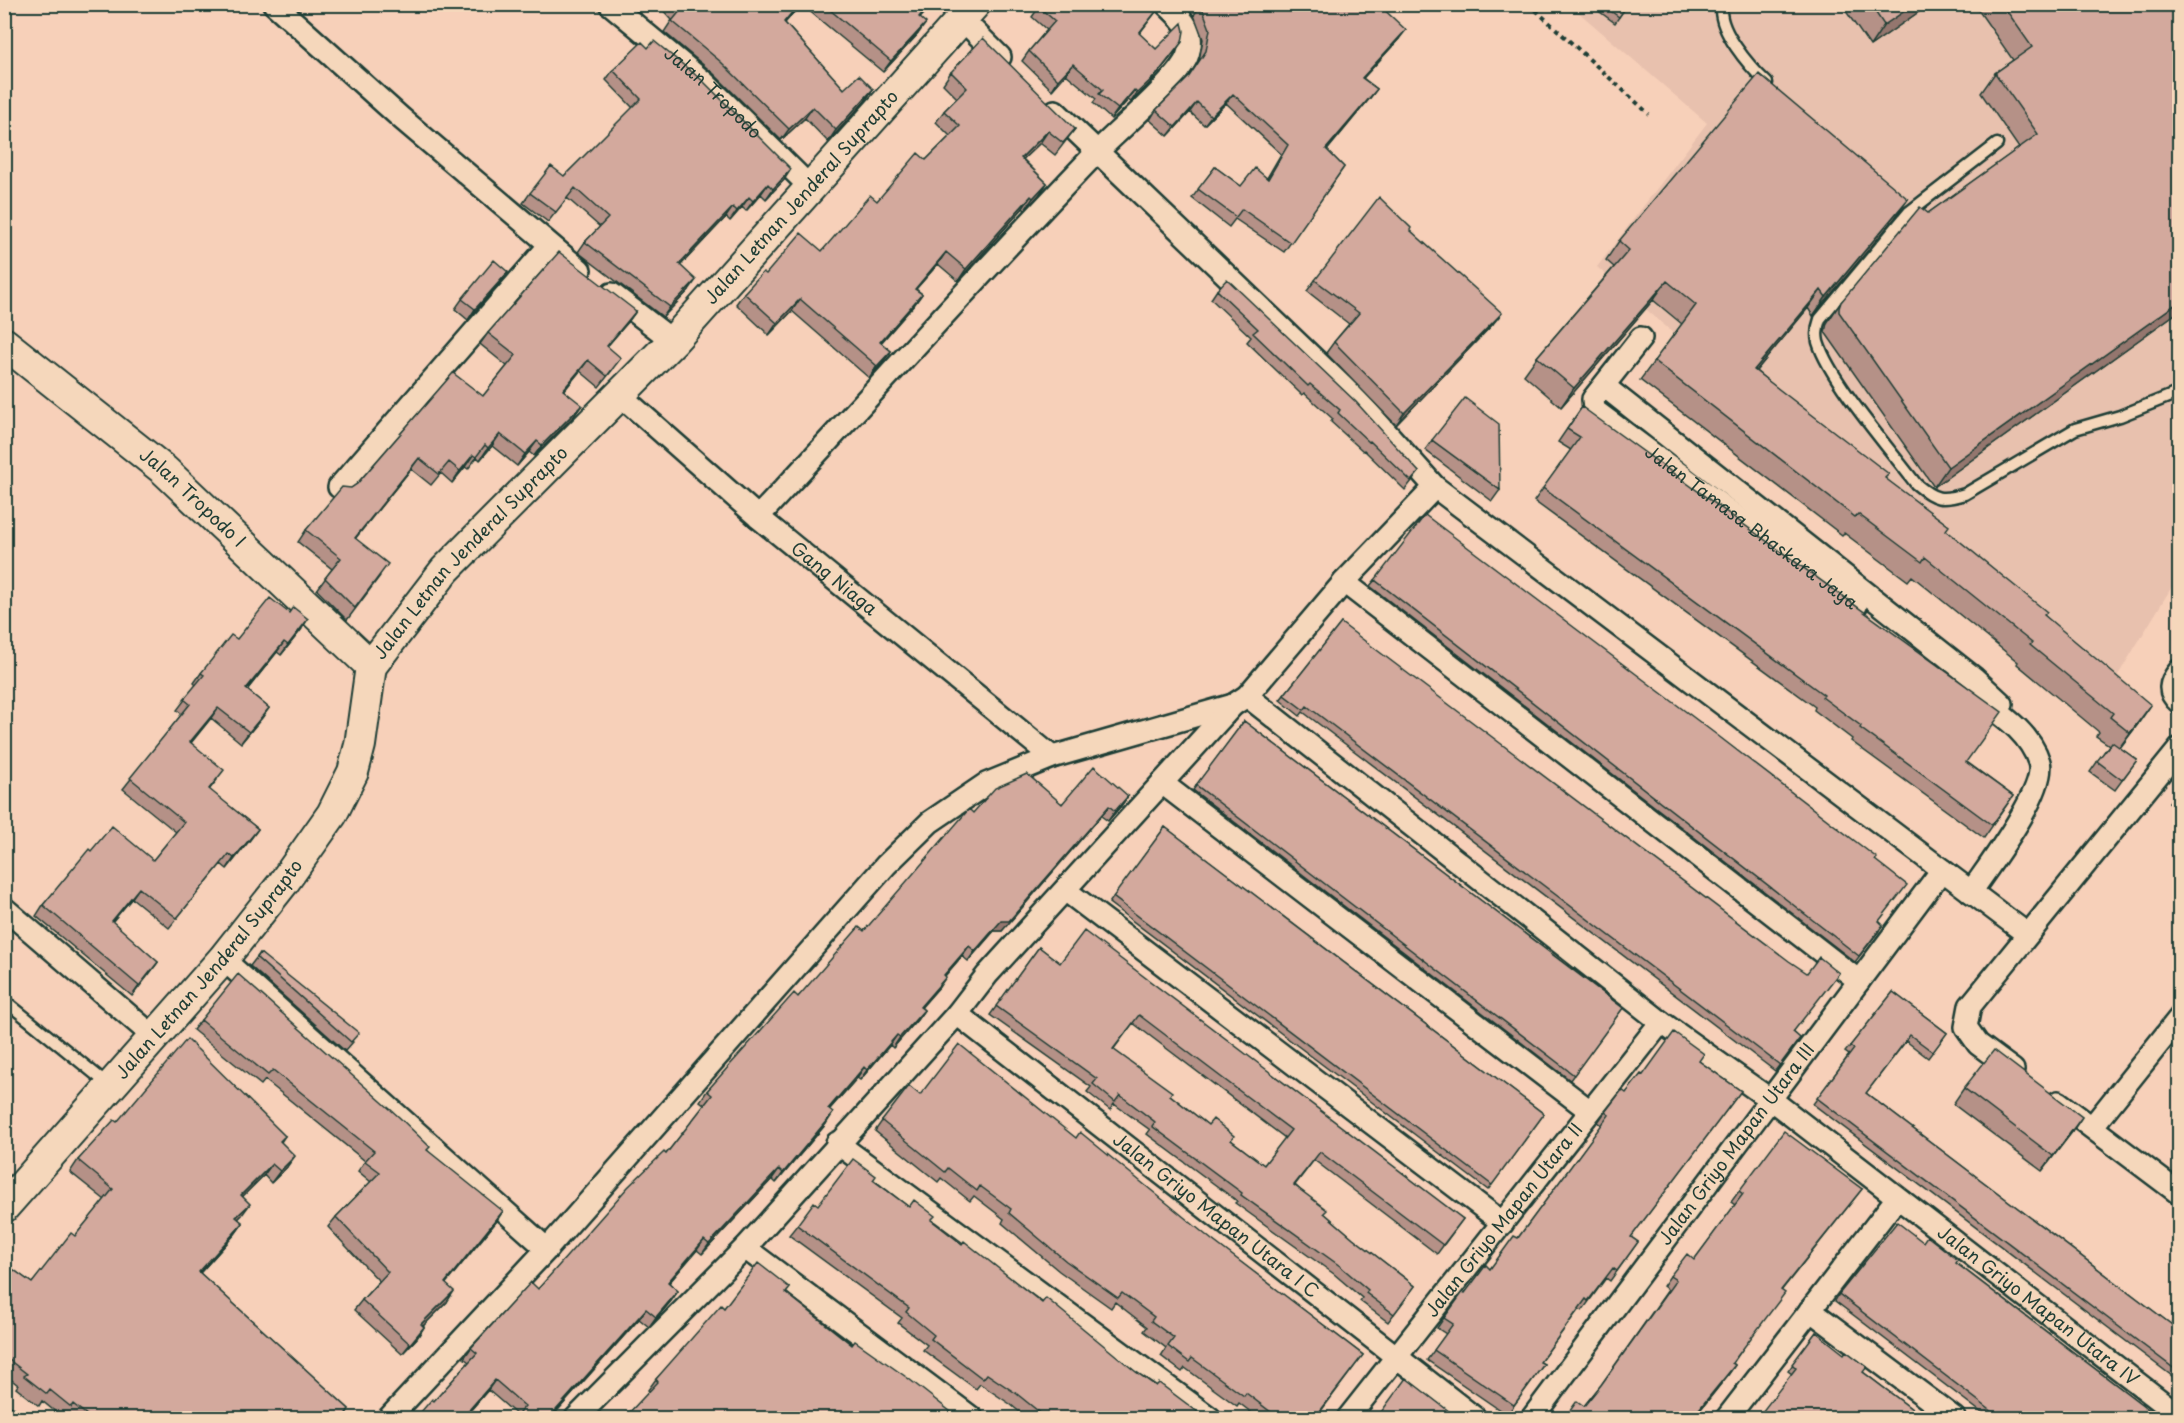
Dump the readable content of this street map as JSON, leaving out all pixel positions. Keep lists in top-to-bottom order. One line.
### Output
{"streets":{"main road":["Jalan Letnan Jenderal Suprapto","Jalan Tropodo I"],"street":["Jalan Tropodo","Jalan Tamasa Bhaskara Jaya","Gang Niaga","Jalan Griyo Mapan Utara III","Jalan Griyo Mapan Utara I C","Jalan Griyo Mapan Utara II","Jalan Griyo Mapan Utara IV"]},"crossings":[["Jalan Tropodo","Jalan Letnan Jenderal Suprapto"],["Jalan Letnan Jenderal Suprapto","Jalan Tropodo I"],["Jalan Letnan Jenderal Suprapto","Gang Niaga"],["Jalan Griyo Mapan Utara III","Jalan Griyo Mapan Utara IV"],["Jalan Griyo Mapan Utara I C","Jalan Griyo Mapan Utara II"],["Jalan Griyo Mapan Utara II","Jalan Griyo Mapan Utara IV"]]}
